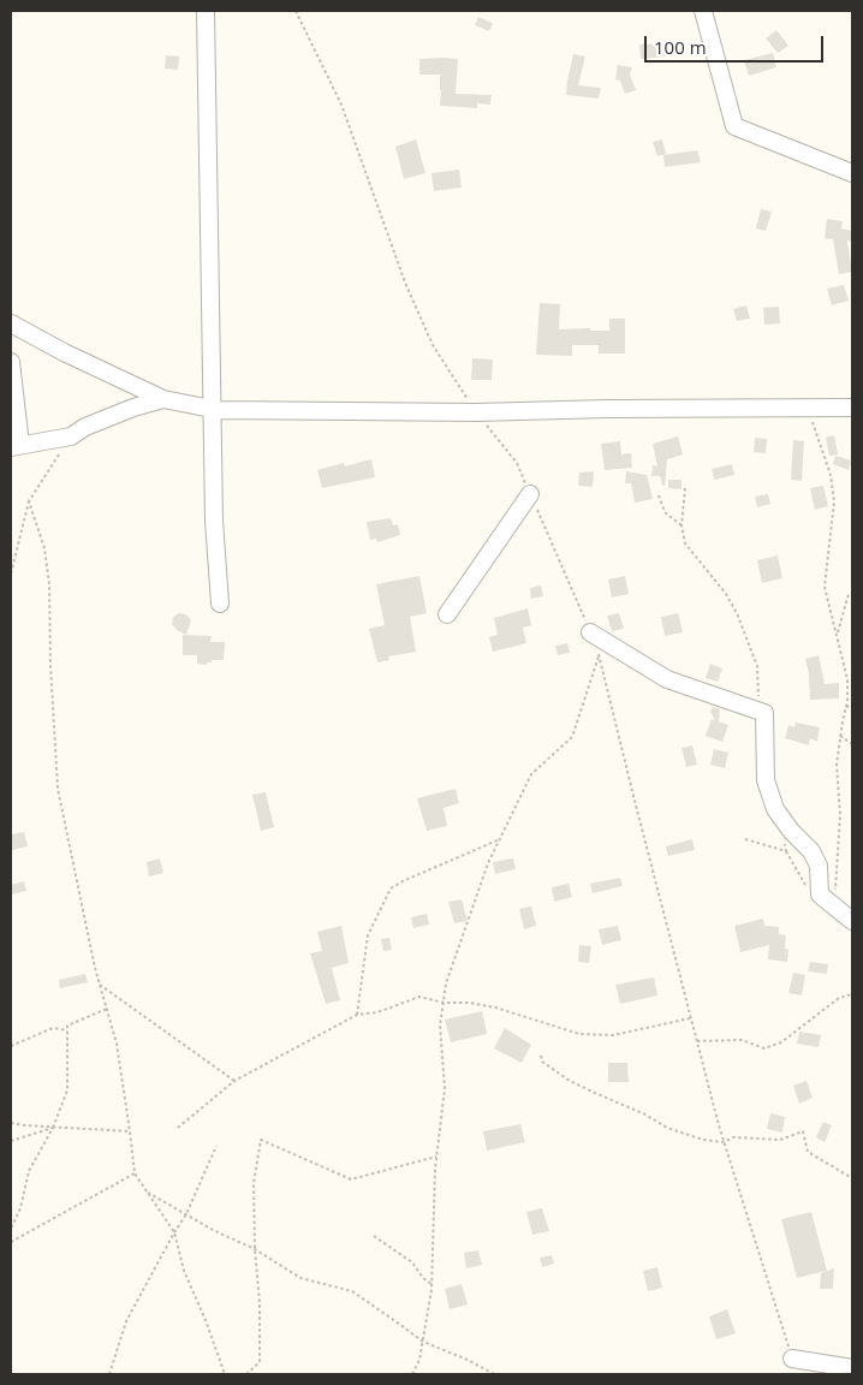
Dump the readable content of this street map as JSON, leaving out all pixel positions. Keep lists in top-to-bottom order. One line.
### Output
{"scale_bar":"100 m"}
